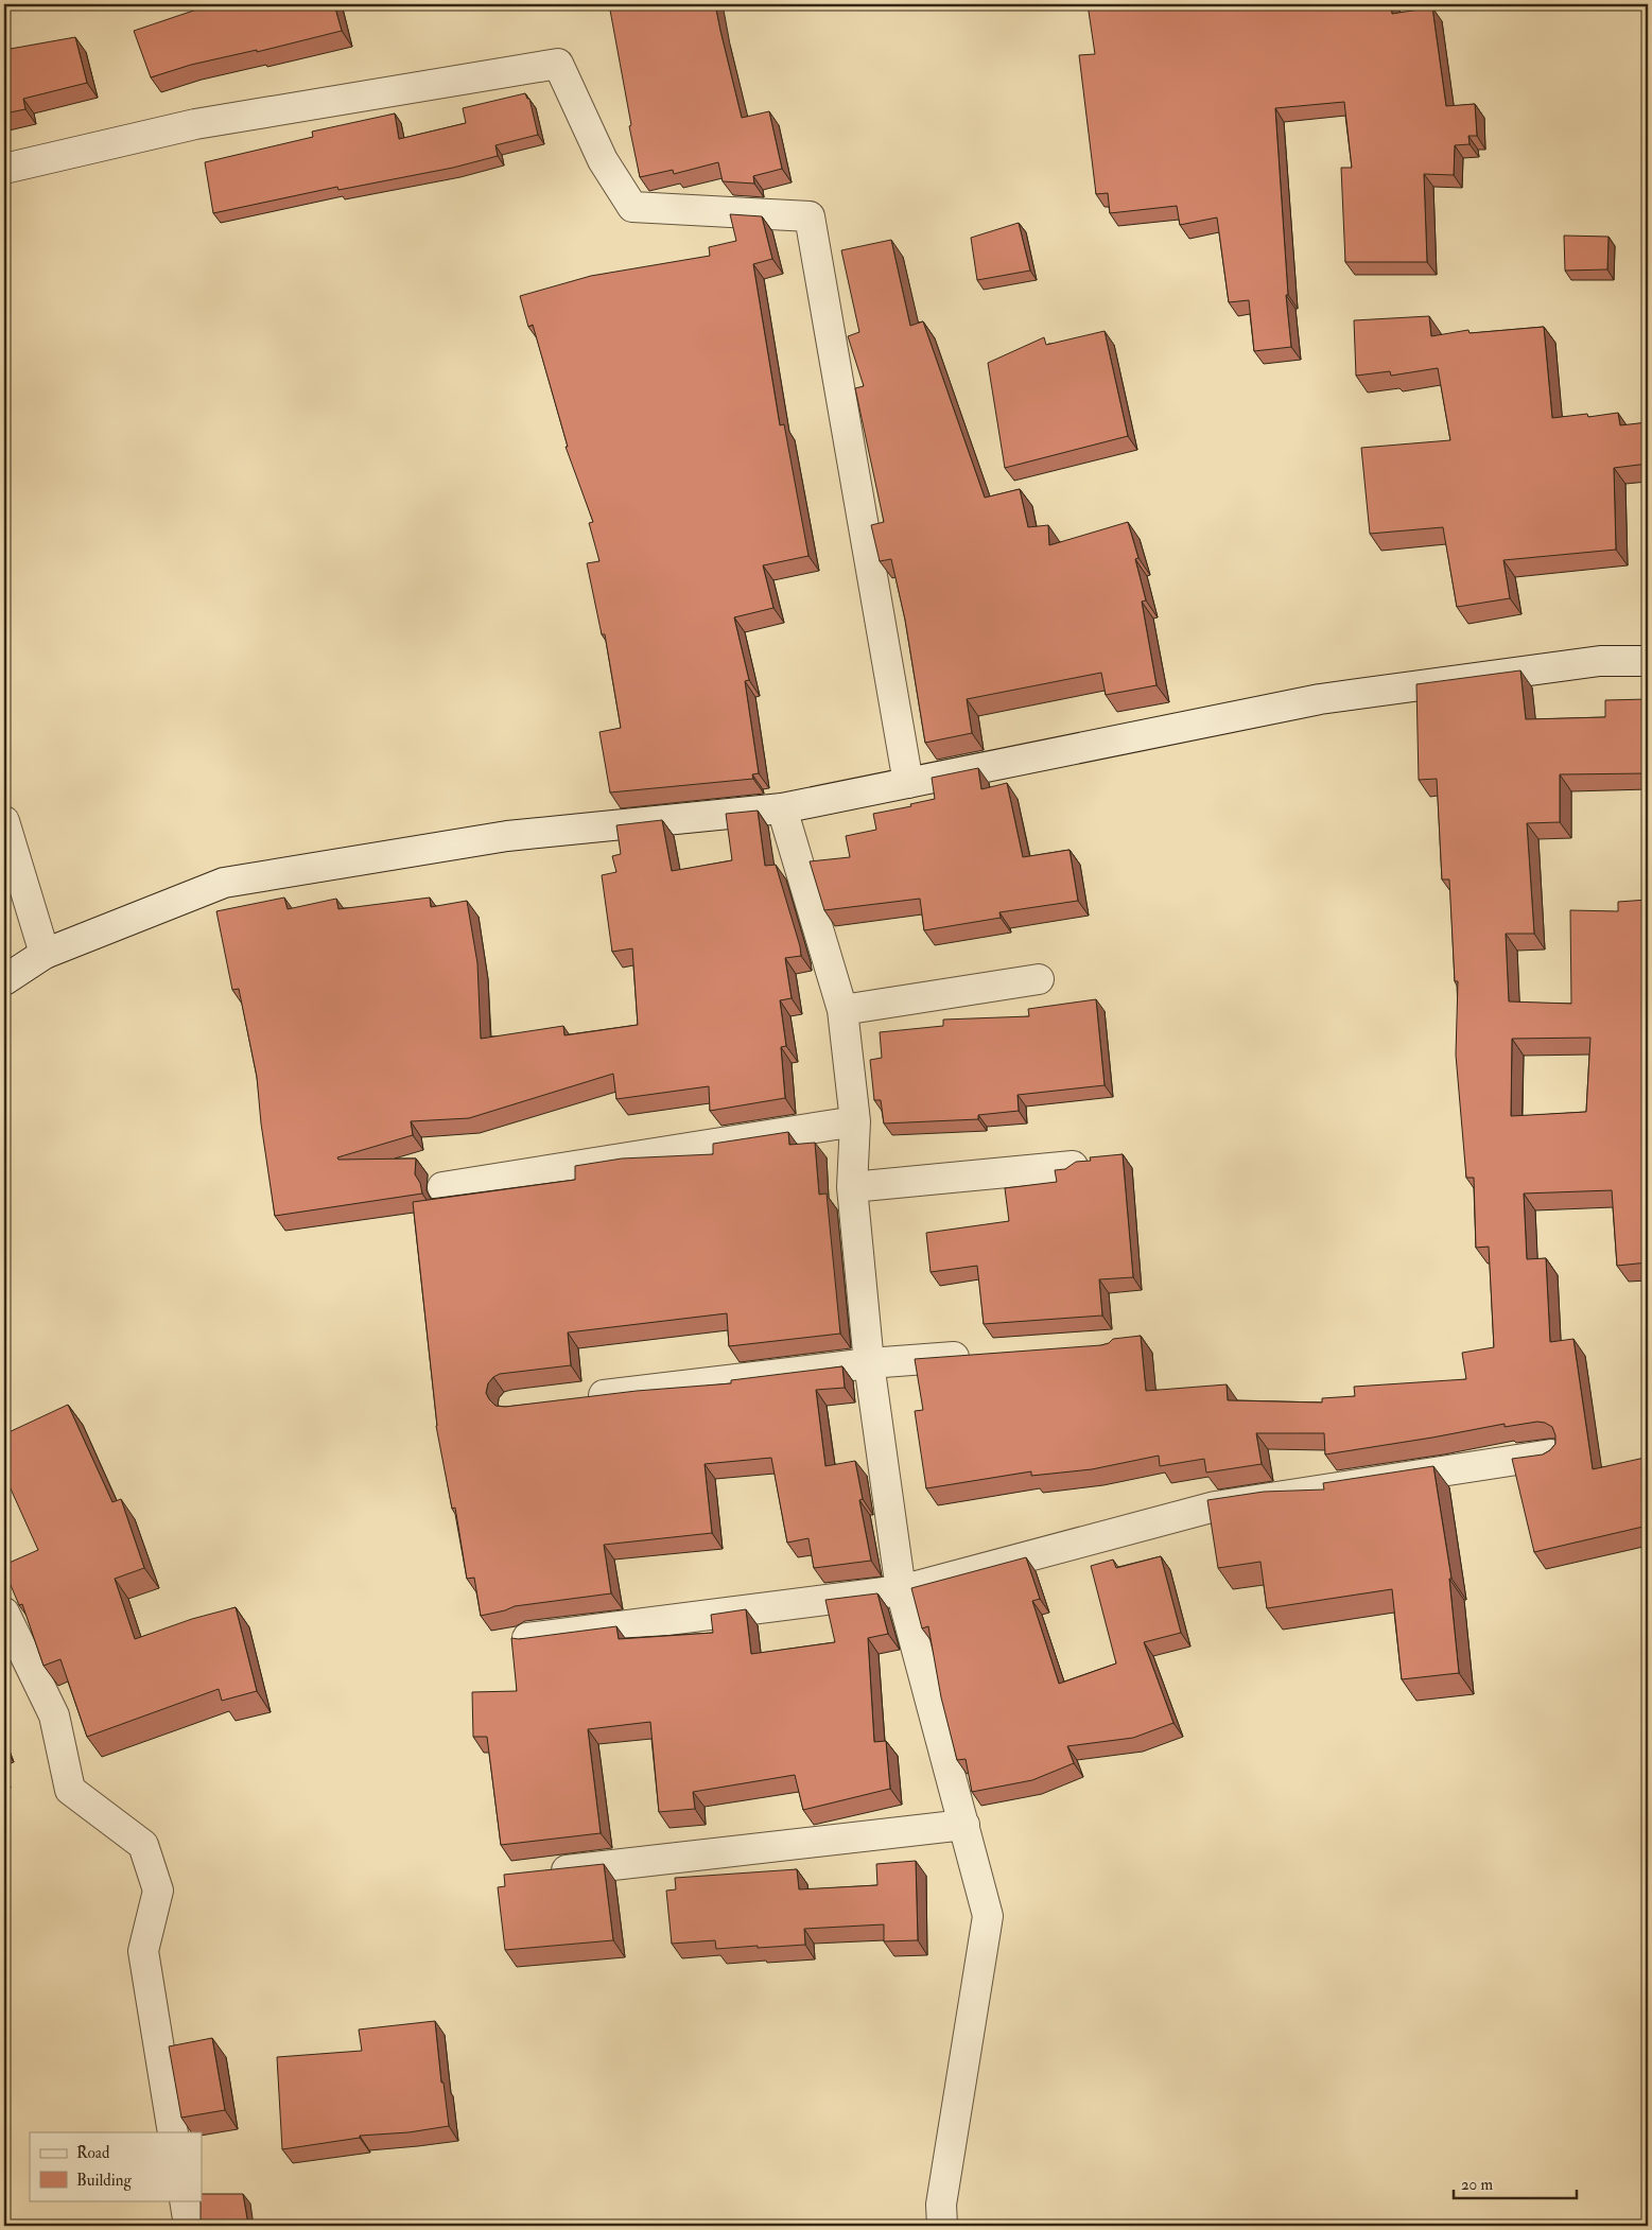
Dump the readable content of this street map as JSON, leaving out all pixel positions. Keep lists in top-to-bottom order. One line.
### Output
{"legend":["Road","Building"],"scale_bar":"20 m"}
